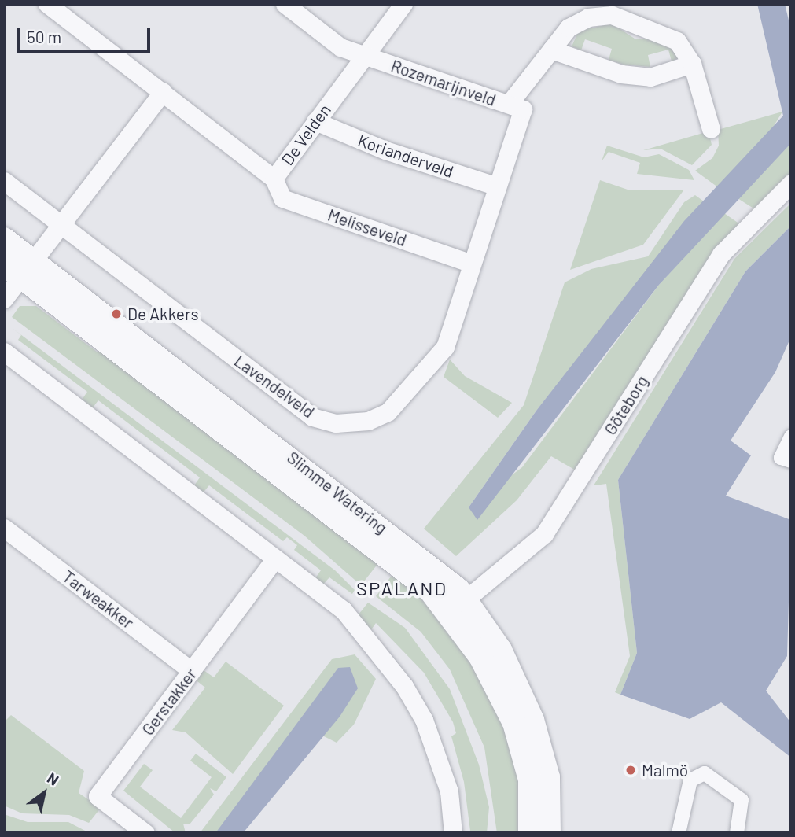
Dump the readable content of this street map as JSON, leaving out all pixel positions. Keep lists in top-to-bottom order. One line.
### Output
{"streets":{"street":["Rozemarijnveld","De Velden","Korianderveld","Melisseveld","Lavendelveld","Göteborg","Slimme Watering","Tarweakker","Gerstakker"]},"crossings":[["Rozemarijnveld","De Velden"],["Rozemarijnveld","Lavendelveld"],["De Velden","Korianderveld"],["De Velden","Melisseveld"],["Korianderveld","Lavendelveld"],["Melisseveld","Lavendelveld"],["Göteborg","Slimme Watering"],["Tarweakker","Gerstakker"]],"districts":["SPALAND"],"places":["De Akkers","Malmö"],"scale_bar":"50 m","north":"top right"}
